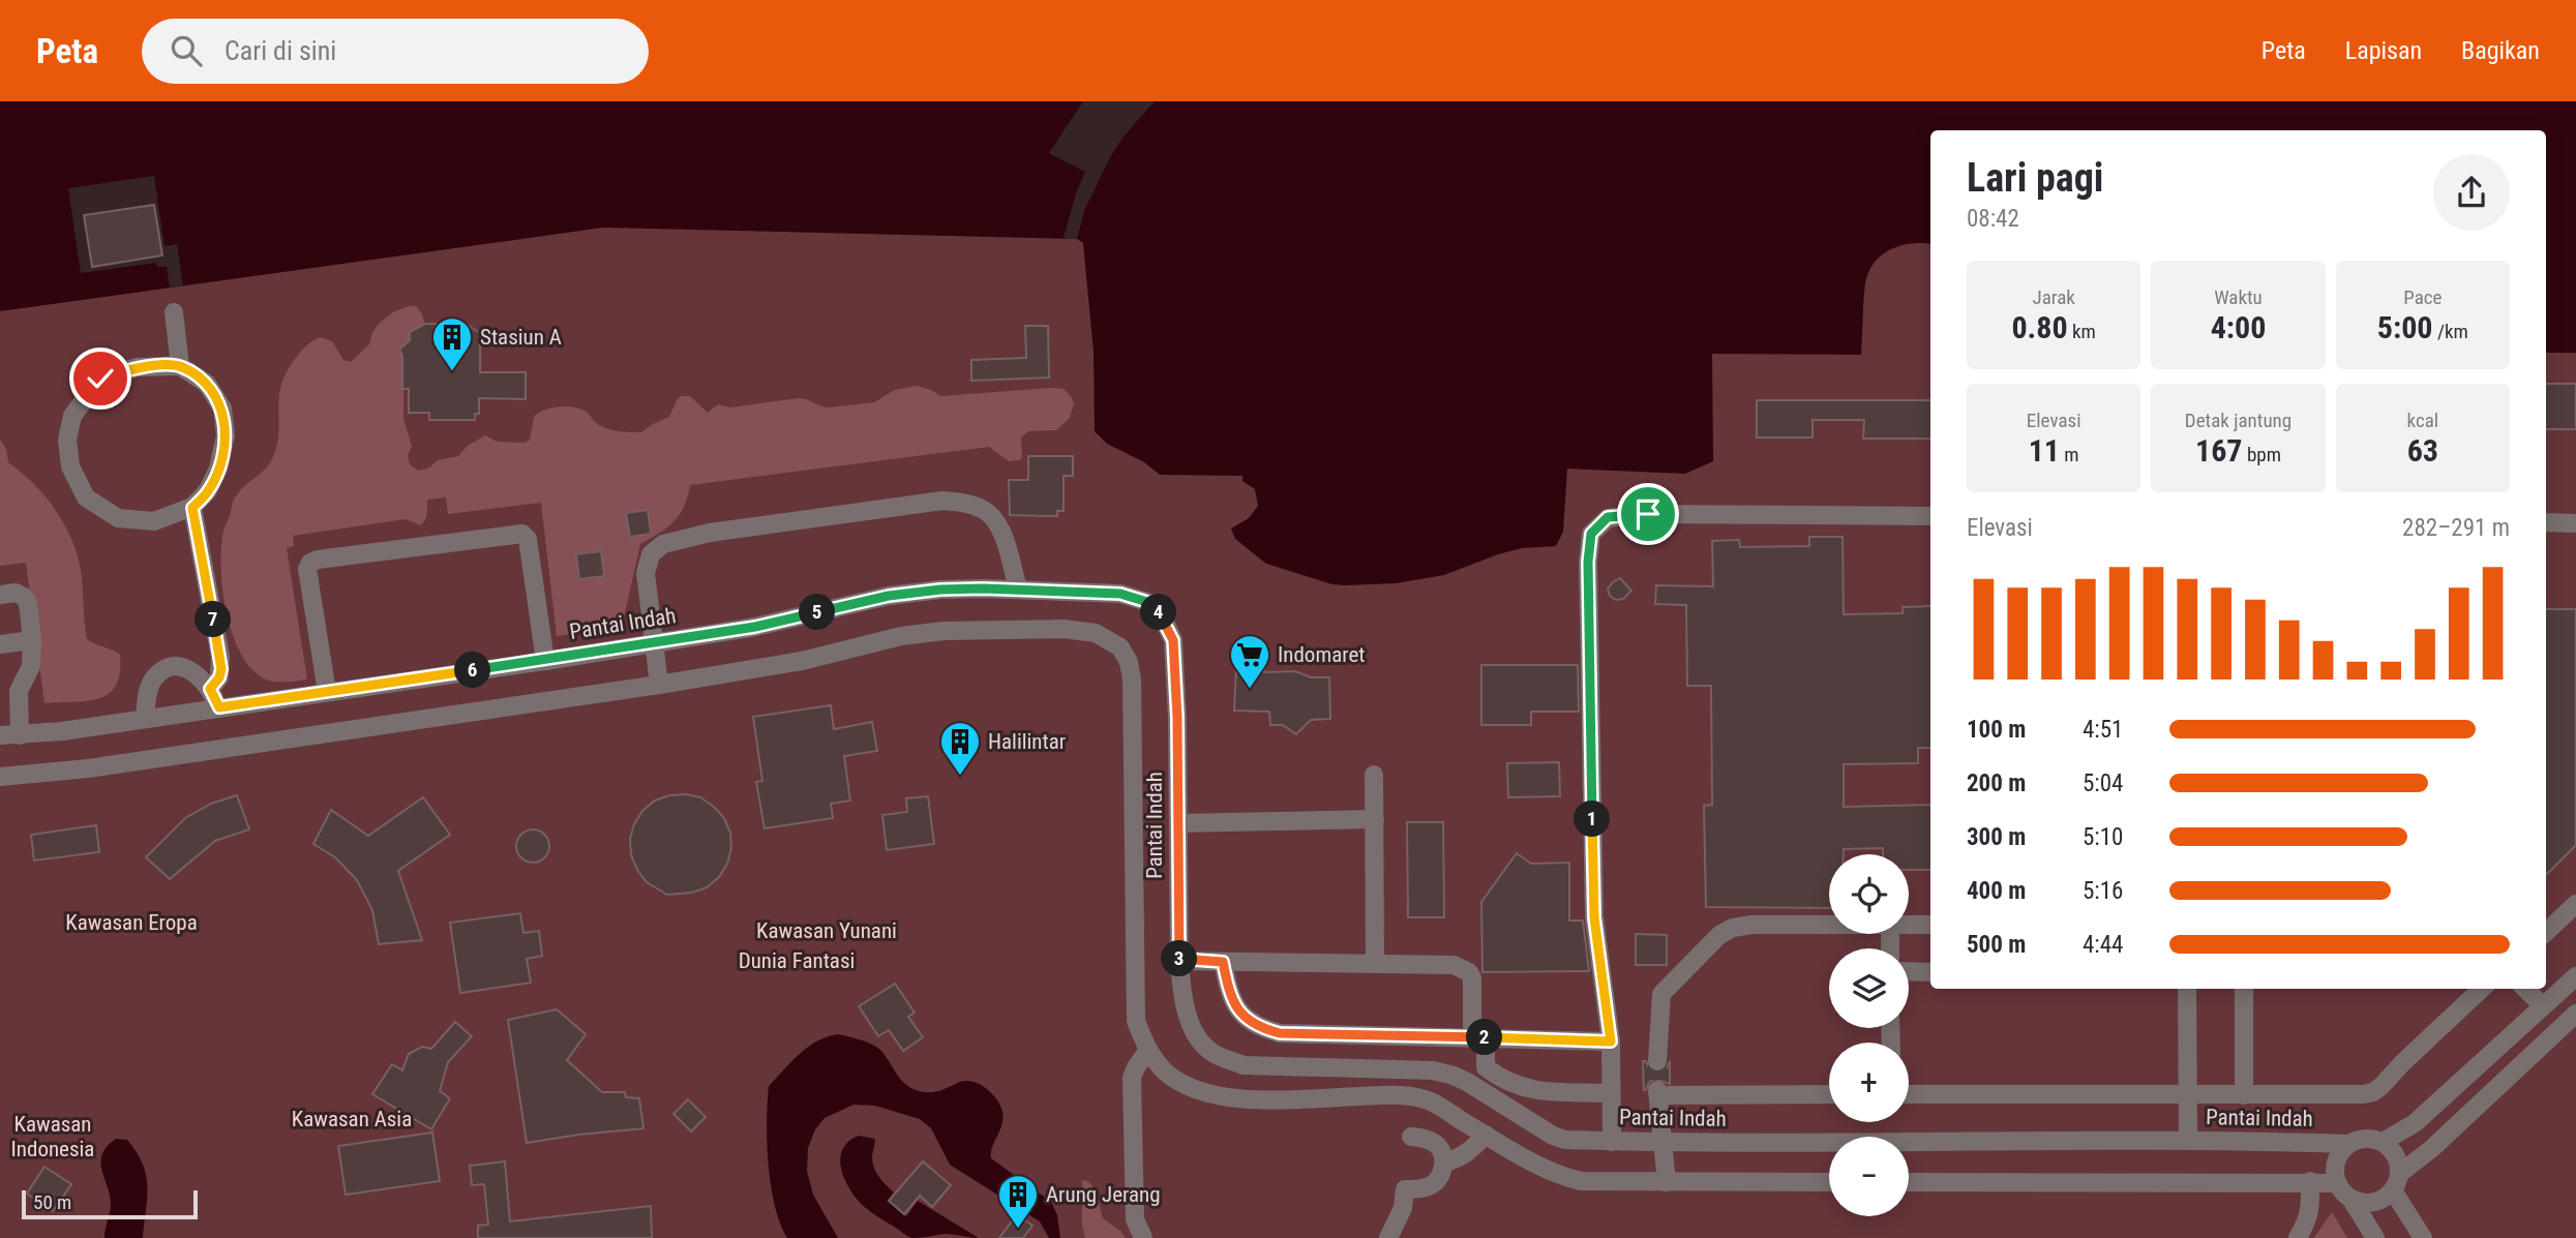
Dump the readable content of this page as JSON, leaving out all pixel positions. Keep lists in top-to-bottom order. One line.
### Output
{"streets":{"street":["Pantai Indah"]},"parks":["Kawasan Eropa","Kawasan Yunani","Dunia Fantasi","Kawasan Asia","Kawasan Indonesia"],"places":{"building":["Stasiun A","Halilintar","Arung Jerang"],"supermarket":["Indomaret"]},"scale_bar":"50 m","page":{"header":"Peta","search":"Cari di sini","nav":["Peta","Lapisan","Bagikan"],"heading":["Lari pagi","08:42"],"stats":[["Jarak","0.80 km"],["Waktu","4:00"],["Pace","5:00 /km"],["Elevasi","11 m"],["Detak jantung","167 bpm"],["kcal","63"]],"chart":["Elevasi","282–291 m"],"pins":["4","5","7","6","1","3","2"],"list":[{"name":"100 m","note":"4:51"},{"name":"200 m","note":"5:04"},{"name":"300 m","note":"5:10"},{"name":"400 m","note":"5:16"},{"name":"500 m","note":"4:44"}],"map_buttons":["+","−"],"scale":"50 m"}}
